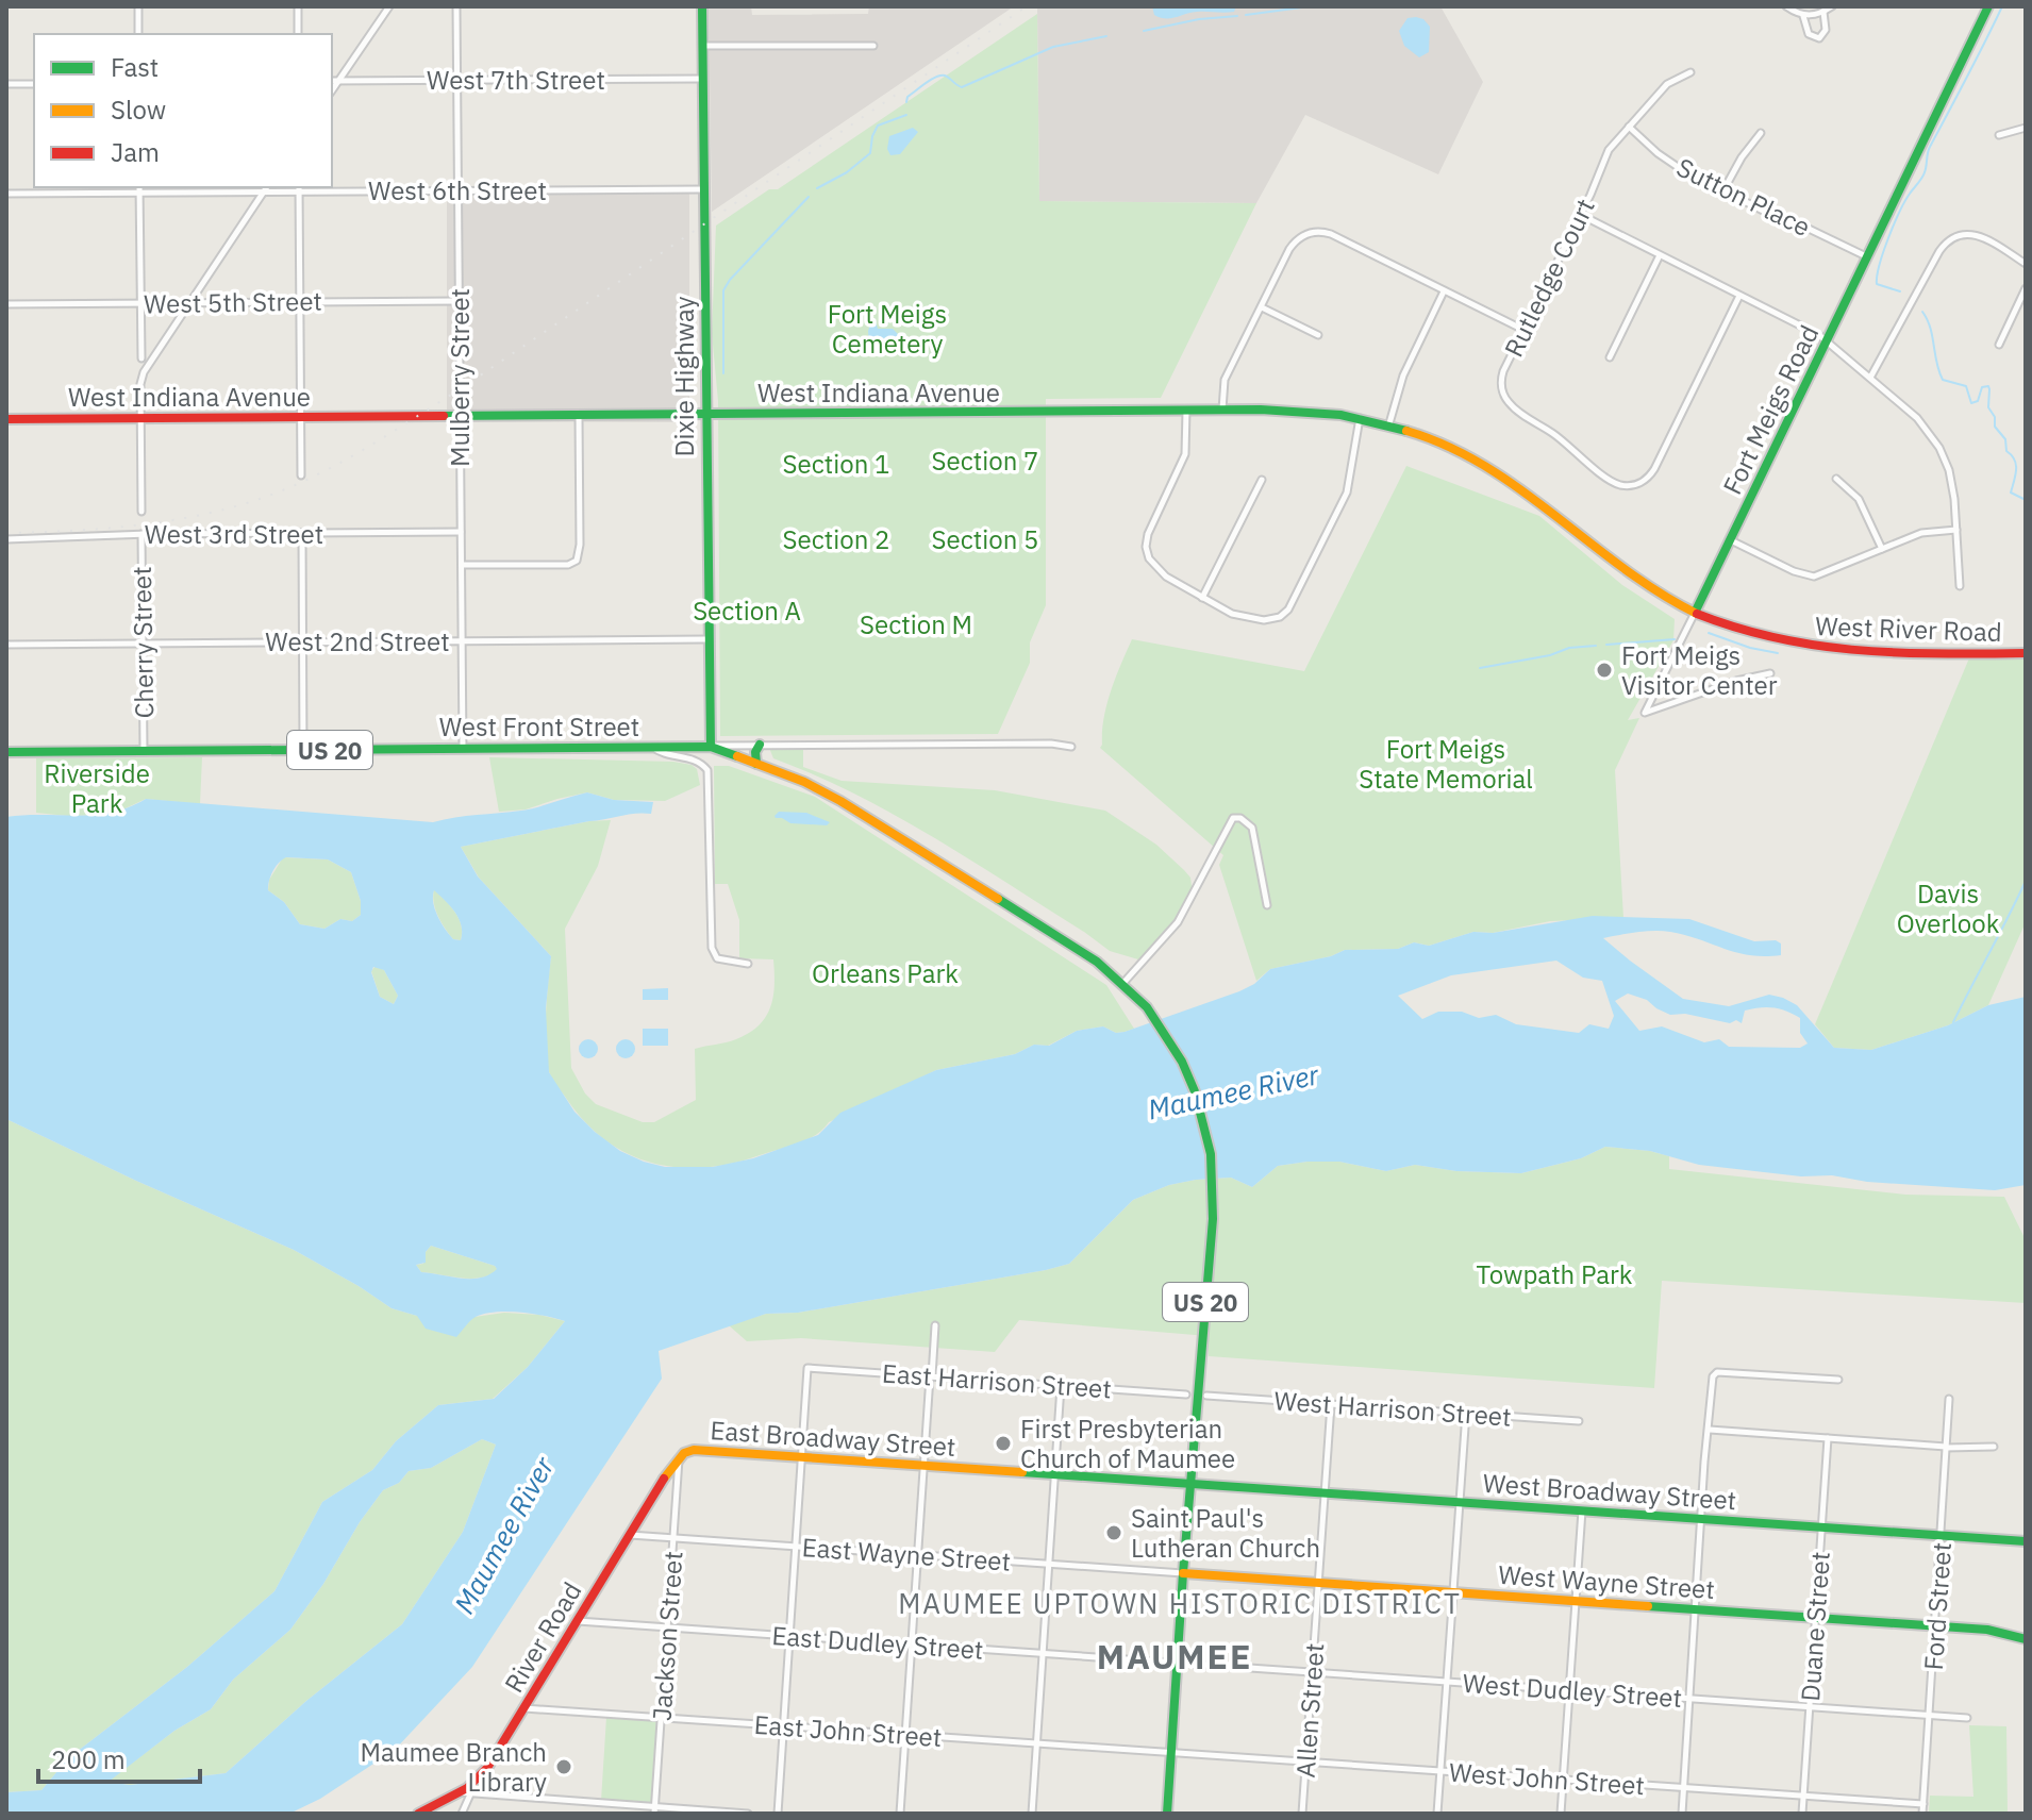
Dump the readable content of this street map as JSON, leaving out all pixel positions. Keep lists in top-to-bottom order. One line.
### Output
{"streets":{"main road":["Dixie Highway","West Indiana Avenue","Fort Meigs Road","West River Road","West Front Street","US 20","East Broadway Street","West Broadway Street","West Wayne Street","River Road"],"street":["West 7th Street","West 6th Street","Sutton Place","Rutledge Court","West 5th Street","Mulberry Street","West 3rd Street","West 2nd Street","Cherry Street","East Harrison Street","West Harrison Street","East Wayne Street","Ford Street","Duane Street","Jackson Street","East Dudley Street","West Dudley Street","Allen Street","East John Street","West John Street"]},"crossings":[["West 7th Street","Dixie Highway"],["West 7th Street","Mulberry Street"],["West 6th Street","Dixie Highway"],["West 6th Street","Mulberry Street"],["Sutton Place","Rutledge Court"],["Sutton Place","Fort Meigs Road"],["West 5th Street","Mulberry Street"],["Dixie Highway","West Indiana Avenue"],["Dixie Highway","West 2nd Street"],["Dixie Highway","West Front Street"],["Dixie Highway","US 20"],["Mulberry Street","West Indiana Avenue"],["Mulberry Street","West 3rd Street"],["Mulberry Street","West 2nd Street"],["Mulberry Street","West Front Street"],["West Indiana Avenue","Fort Meigs Road"],["West Indiana Avenue","West River Road"],["Fort Meigs Road","West River Road"],["West 3rd Street","Cherry Street"],["West 2nd Street","Cherry Street"],["Cherry Street","West Front Street"],["West Front Street","US 20"],["US 20","East Broadway Street"],["US 20","West Broadway Street"],["US 20","East Wayne Street"],["US 20","West Wayne Street"],["US 20","East Dudley Street"],["US 20","West Dudley Street"],["US 20","East John Street"],["US 20","West John Street"],["East Harrison Street","East Broadway Street"],["West Harrison Street","Allen Street"],["East Broadway Street","West Broadway Street"],["East Broadway Street","Jackson Street"],["East Broadway Street","River Road"],["West Broadway Street","Ford Street"],["West Broadway Street","Duane Street"],["West Broadway Street","Allen Street"],["East Wayne Street","West Wayne Street"],["East Wayne Street","Jackson Street"],["East Wayne Street","River Road"],["West Wayne Street","Ford Street"],["West Wayne Street","Duane Street"],["West Wayne Street","Allen Street"],["Ford Street","West Dudley Street"],["Ford Street","West John Street"],["Duane Street","West Dudley Street"],["Duane Street","West John Street"],["Jackson Street","River Road"],["Jackson Street","East Dudley Street"],["Jackson Street","East John Street"],["River Road","East Dudley Street"],["River Road","East John Street"],["East Dudley Street","West Dudley Street"],["West Dudley Street","Allen Street"],["Allen Street","West John Street"],["East John Street","West John Street"]],"districts":["MAUMEE UPTOWN HISTORIC DISTRICT","MAUMEE"],"water":["Maumee River"],"parks":["Fort Meigs Cemetery","Section 7","Section 1","Section 2","Section 5","Section A","Section M","Fort Meigs State Memorial","Riverside Park","Davis Overlook","Orleans Park","Towpath Park"],"places":["Fort Meigs Visitor Center","First Presbyterian Church of Maumee","Saint Paul's Lutheran Church","Maumee Branch Library"],"legend":["Fast","Slow","Jam"],"scale_bar":"200 m"}
